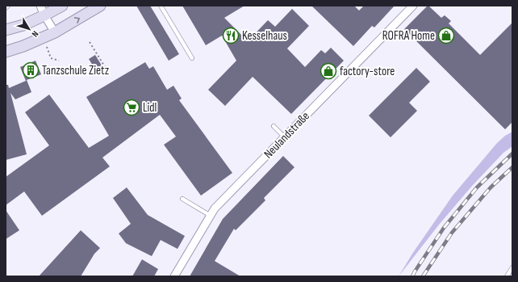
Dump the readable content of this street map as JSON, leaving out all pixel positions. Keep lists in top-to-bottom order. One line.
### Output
{"streets":{"street":["Neulandstraße"]},"places":{"restaurant":["Kesselhaus"],"shop":["ROFRA Home","factory-store"],"building":["Tanzschule Zietz"],"supermarket":["Lidl"]},"north":"bottom right"}
